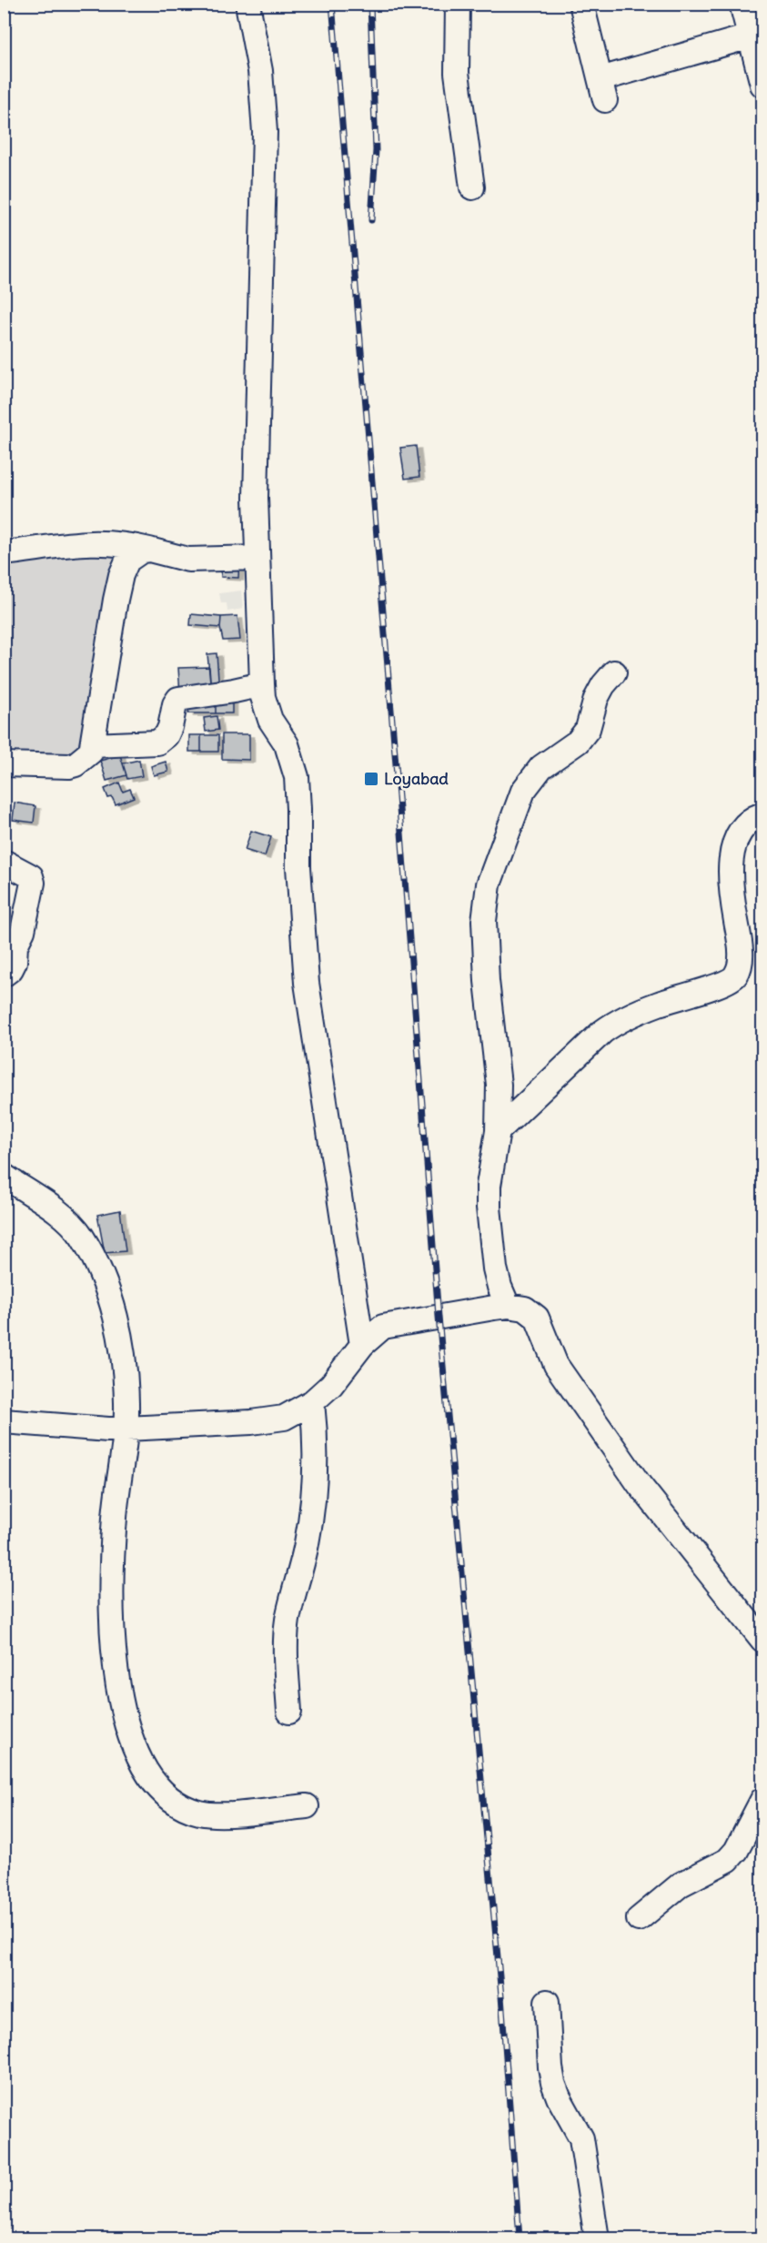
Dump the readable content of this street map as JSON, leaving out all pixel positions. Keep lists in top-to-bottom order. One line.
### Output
{"places":{"transit":["Loyabad"]}}
